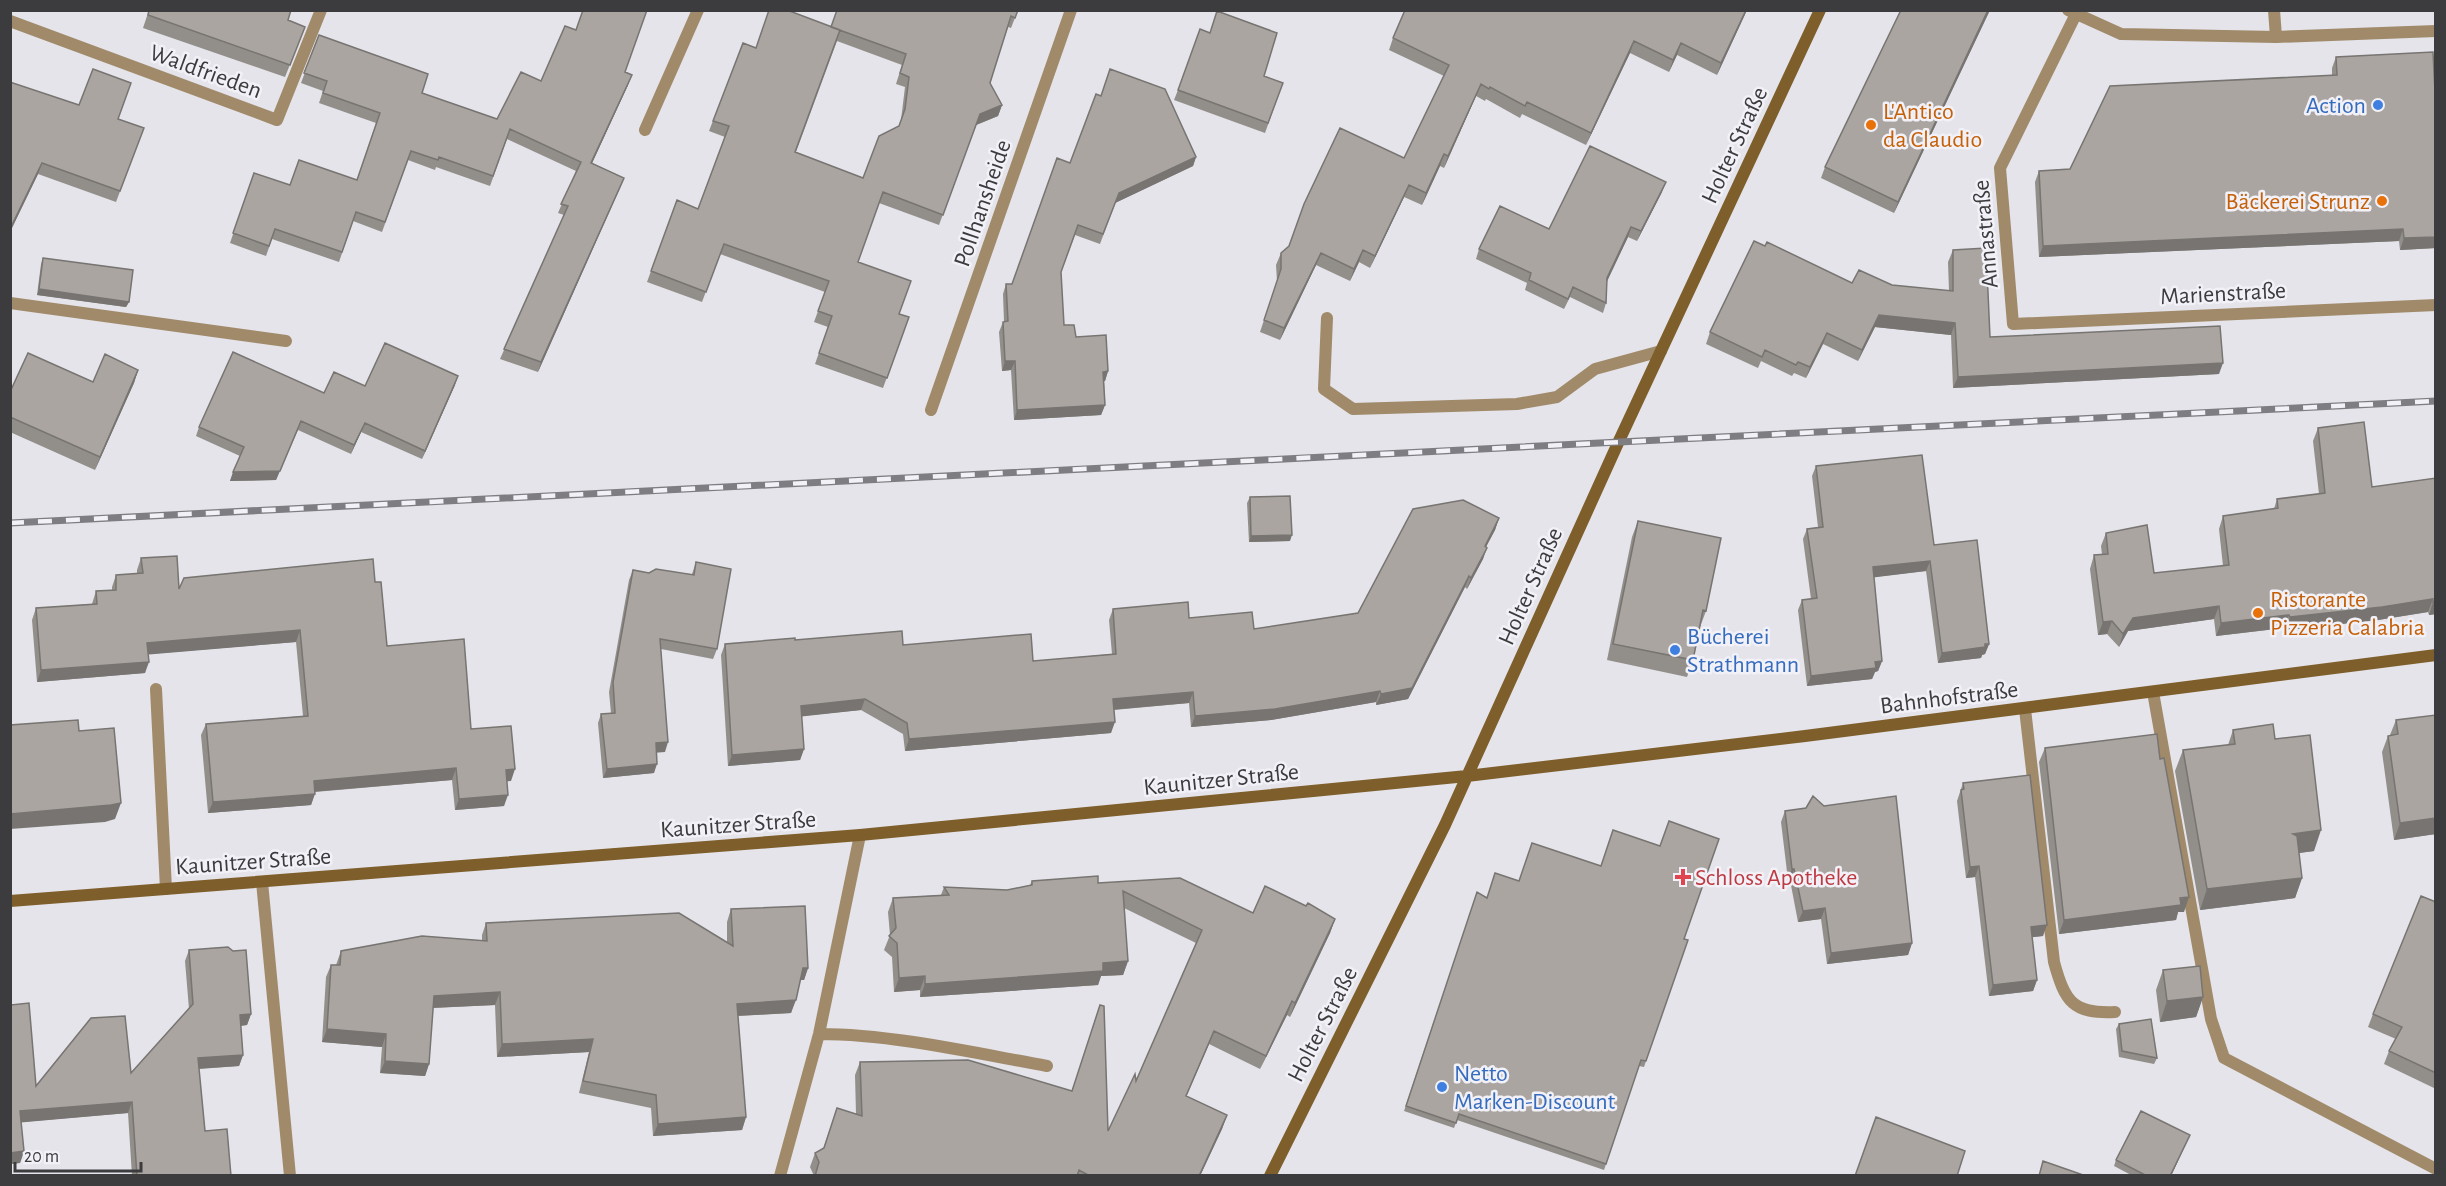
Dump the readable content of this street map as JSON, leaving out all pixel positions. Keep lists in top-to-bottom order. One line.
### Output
{"streets":{"street":["Waldfrieden","Holter Straße","Pollhansheide","Annastraße","Marienstraße","Bahnhofstraße","Kaunitzer Straße"]},"crossings":[["Holter Straße","Bahnhofstraße"],["Holter Straße","Kaunitzer Straße"],["Annastraße","Marienstraße"],["Bahnhofstraße","Kaunitzer Straße"]],"places":{"other":["Action","L'Antico da Claudio","Bäckerei Strunz","Ristorante Pizzeria Calabria","Bücherei Strathmann","Netto Marken-Discount"],"health":["Schloss Apotheke"]},"scale_bar":"20 m"}
